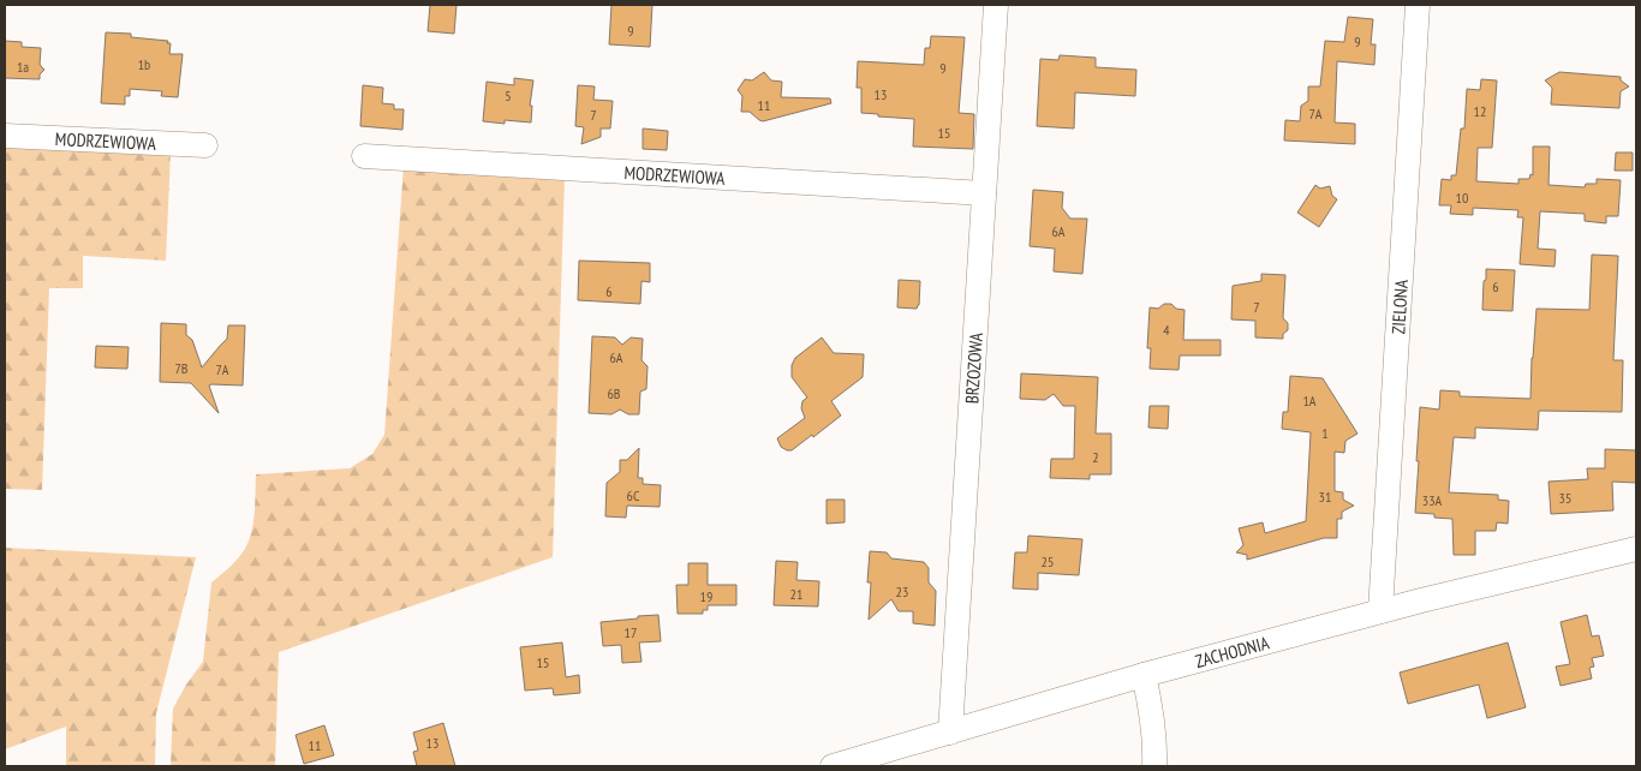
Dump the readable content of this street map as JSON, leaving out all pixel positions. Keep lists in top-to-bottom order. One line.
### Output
{"streets":{"street":["MODRZEWIOWA","ZIELONA","BRZOZOWA","ZACHODNIA"]},"crossings":[["MODRZEWIOWA","BRZOZOWA"],["ZIELONA","ZACHODNIA"],["BRZOZOWA","ZACHODNIA"]],"house_numbers":["9","9","1b","1a","9","13","5","11","12","7A","7","15","10","6A","6","6","7","4","6A","7B","7A","6B","1A","1","2","6C","31","35","33A","25","23","21","19","17","15","13","11"]}
